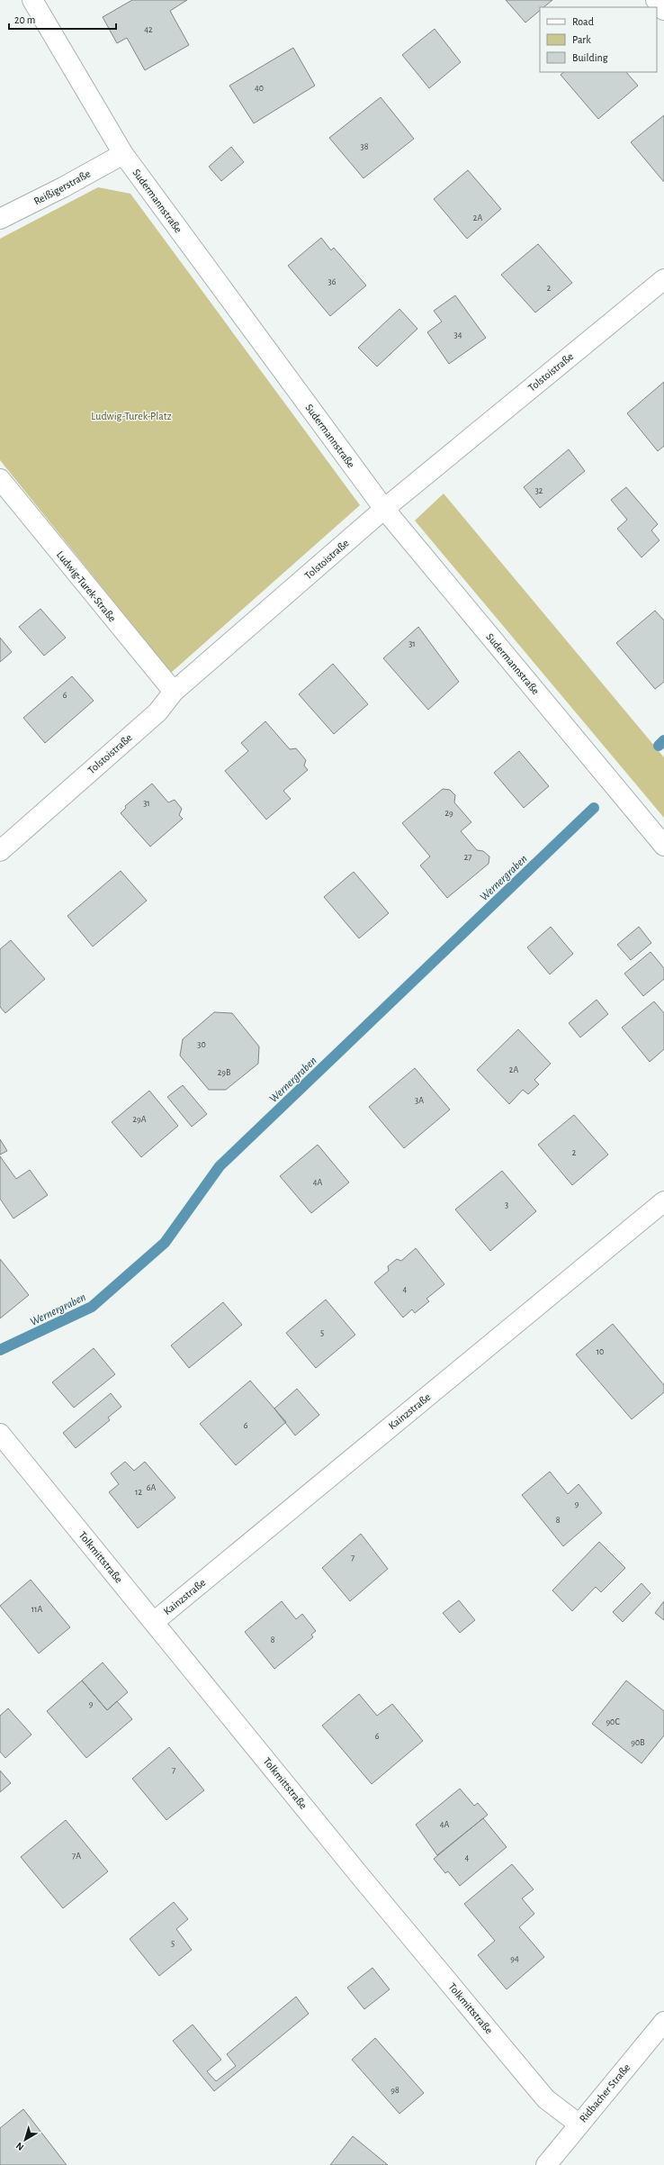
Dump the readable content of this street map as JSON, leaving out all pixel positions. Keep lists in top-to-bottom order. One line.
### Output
{"streets":{"street":["Reißigerstraße","Sudermannstraße","Tolstoistraße","Ludwig-Turek-Straße","Kainzstraße","Tolkmittstraße","Ridbacher Straße"]},"crossings":[["Reißigerstraße","Sudermannstraße"],["Sudermannstraße","Tolstoistraße"],["Tolstoistraße","Ludwig-Turek-Straße"],["Kainzstraße","Tolkmittstraße"],["Tolkmittstraße","Ridbacher Straße"]],"water":["Wernergraben"],"parks":["Ludwig-Turek-Platz"],"house_numbers":["42","40","38","2A","36","2","34","32","31","6","31","29","27","30","2A","29B","3A","29A","2","4A","3","4","5","10","6","6A","12","9","8","7","11A","8","9","90C","6","90B","7","4A","7A","4","5","94","98"],"legend":["Road","Park","Building"],"scale_bar":"20 m","north":"bottom left"}
